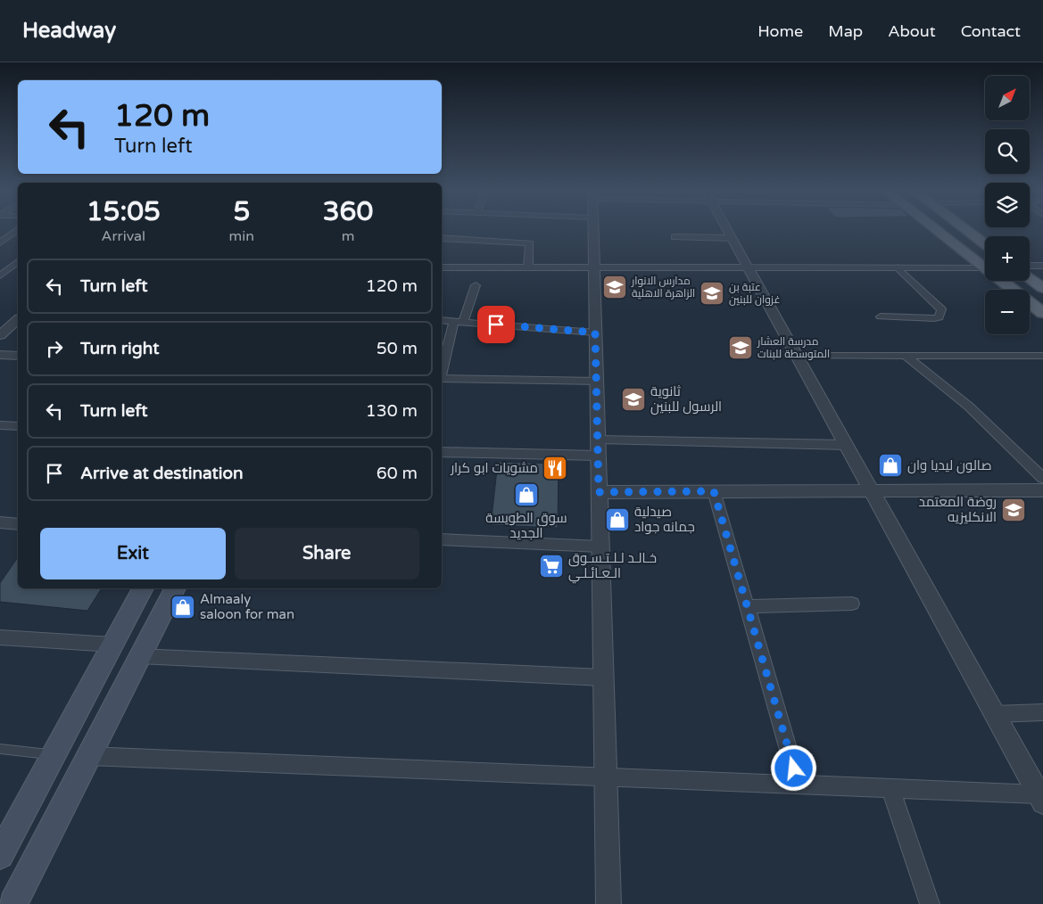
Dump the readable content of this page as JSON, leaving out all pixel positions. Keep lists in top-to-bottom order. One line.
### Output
{"places":{"school or university":["مدارس الانوار الزاهرة الاهلية","عتبة بن غزوان للبنين","مدرسة العشار المتوسطة للبنات","ثانوية الرسول للبنين","روضة المعتمد الانكليزيه"],"shop":["صالون ليديا وان","سوق الطويسة الجديد","صيدلية جمانه جواد","Almaaly saloon for man"],"restaurant":["مشويات ابو كرار"],"supermarket":["خـالـد لـلـتـسـوق الـعـائـلـي"]},"north":"top right","page":{"header":"Headway","nav":["Home","Map","About","Contact"],"map_buttons":["+","−"],"turn":["120 m","Turn left"],"eta":["15:05","Arrival","5","min","360","m"],"list":[{"name":"Turn left","value":"120 m"},{"name":"Turn right","value":"50 m"},{"name":"Turn left","value":"130 m"},{"name":"Arrive at destination","value":"60 m"}],"buttons":["Exit","Share"]}}
